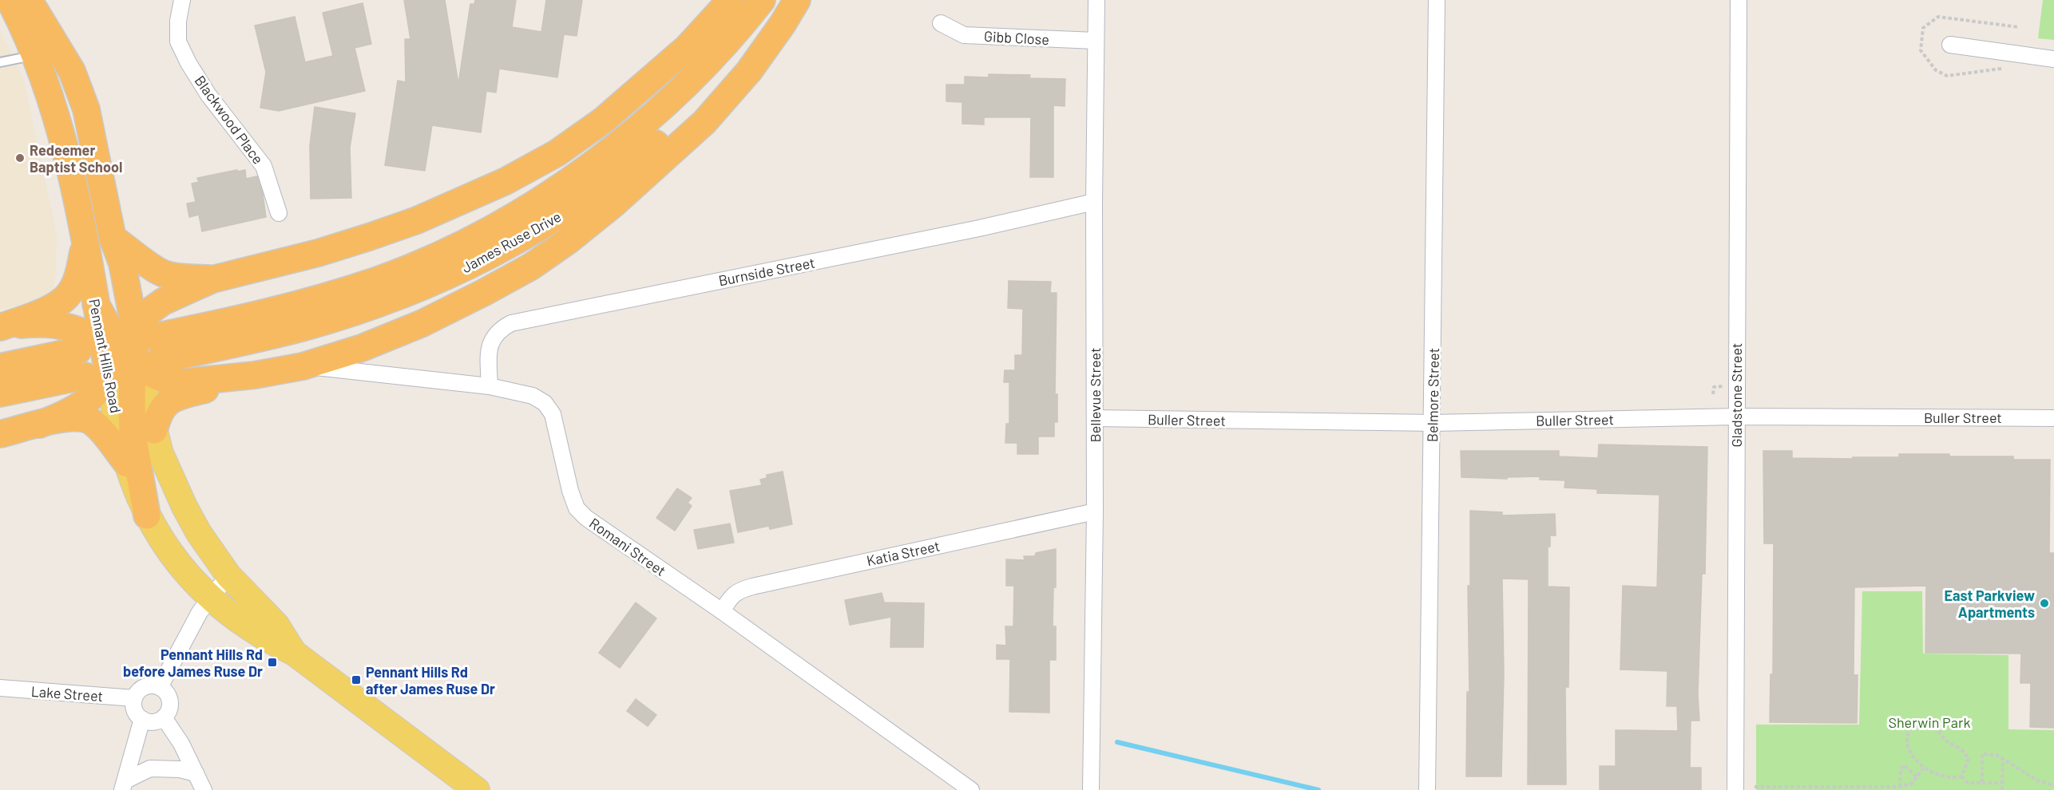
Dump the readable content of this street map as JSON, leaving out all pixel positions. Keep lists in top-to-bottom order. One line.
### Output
{"streets":{"highway":["James Ruse Drive","Pennant Hills Road"],"street":["Gibb Close","Blackwood Place","Burnside Street","Bellevue Street","Belmore Street","Gladstone Street","Buller Street","Romani Street","Katia Street","Lake Street"]},"crossings":[["Gibb Close","Bellevue Street"],["James Ruse Drive","Pennant Hills Road"],["Burnside Street","Bellevue Street"],["Burnside Street","Romani Street"],["Bellevue Street","Buller Street"],["Bellevue Street","Katia Street"],["Belmore Street","Buller Street"],["Gladstone Street","Buller Street"],["Romani Street","Katia Street"]],"parks":["Sherwin Park"],"places":{"other":["Redeemer Baptist School","East Parkview Apartments"],"transit":["Pennant Hills Rd before James Ruse Dr","Pennant Hills Rd after James Ruse Dr"]}}
